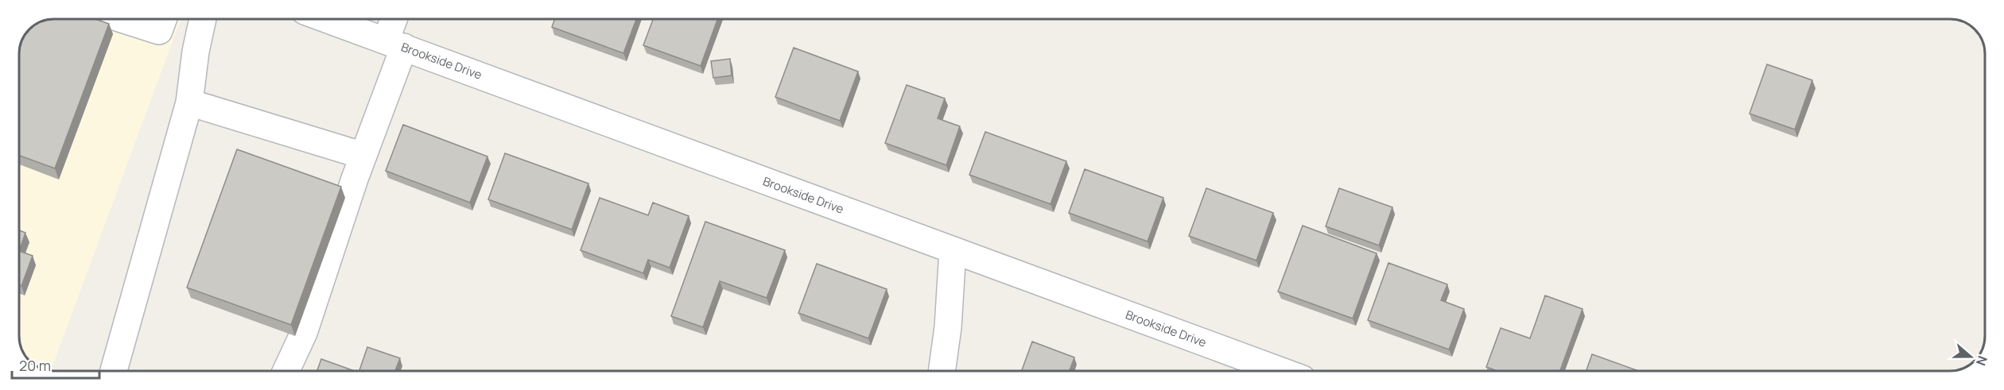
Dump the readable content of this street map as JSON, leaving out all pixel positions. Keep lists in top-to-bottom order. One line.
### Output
{"streets":{"street":["Brookside Drive"]},"scale_bar":"20 m","north":"right"}
